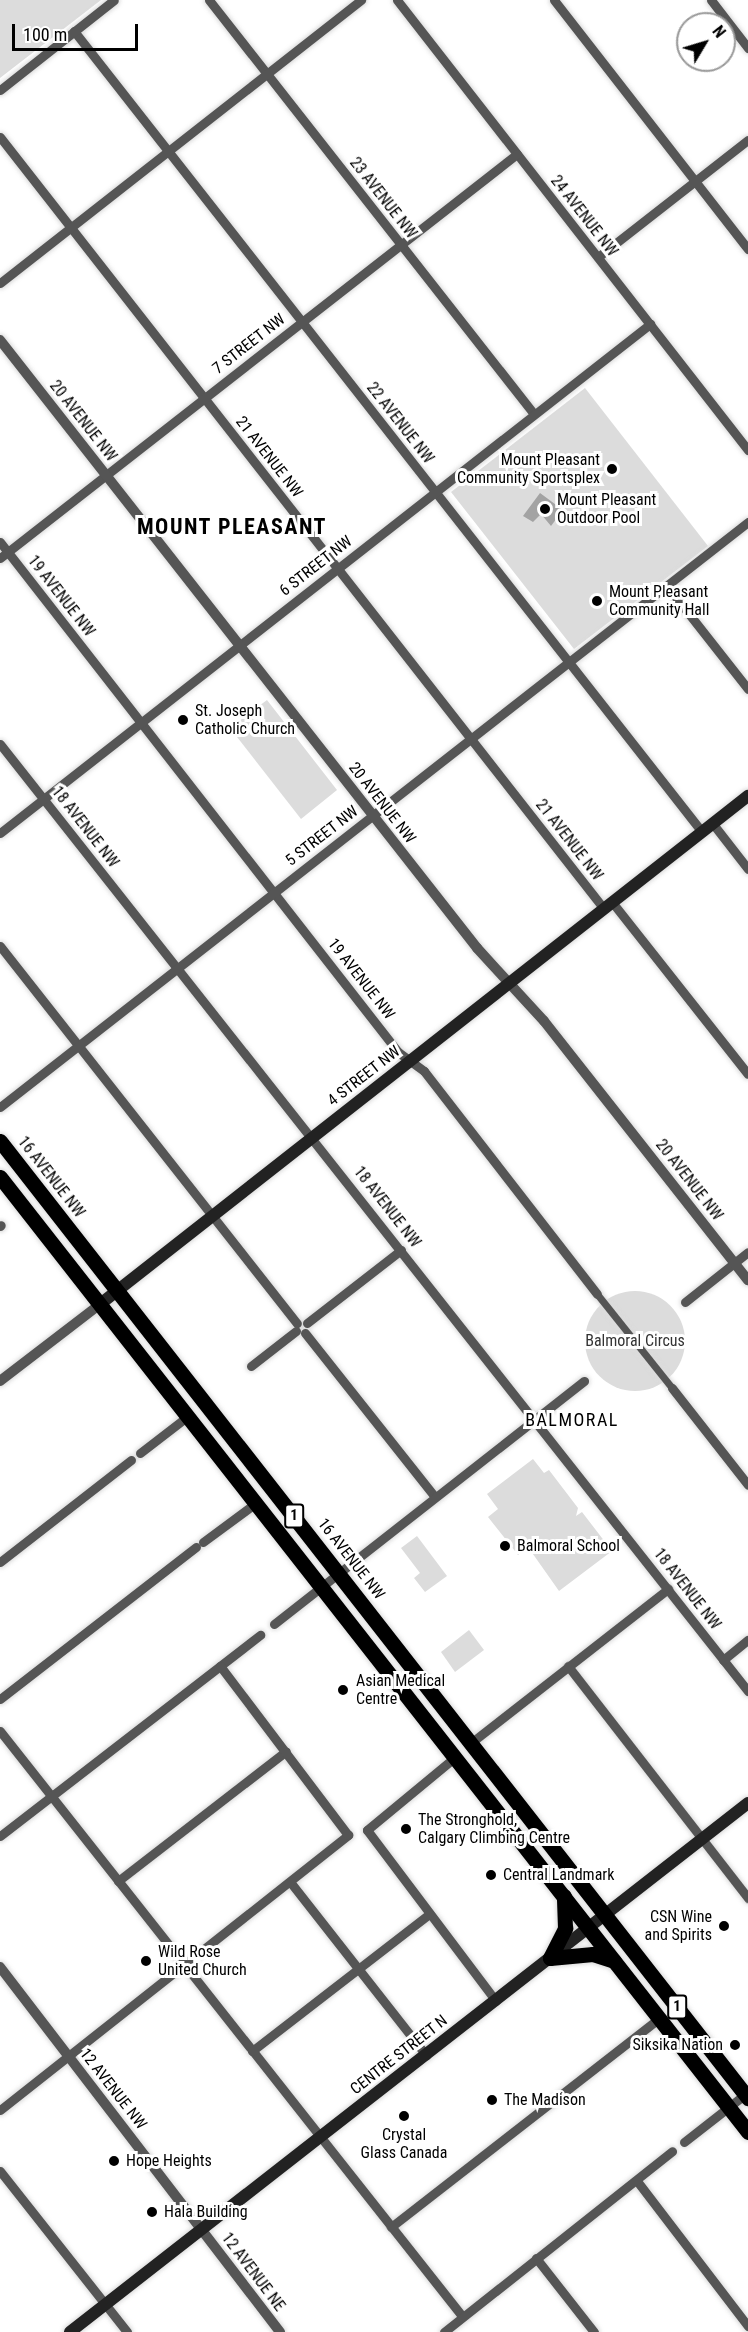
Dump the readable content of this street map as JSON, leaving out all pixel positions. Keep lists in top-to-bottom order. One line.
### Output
{"streets":{"highway":["16 AVENUE NW","1"],"main road":["4 STREET NW","CENTRE STREET N"],"street":["23 AVENUE NW","24 AVENUE NW","7 STREET NW","20 AVENUE NW","22 AVENUE NW","21 AVENUE NW","6 STREET NW","19 AVENUE NW","18 AVENUE NW","5 STREET NW","12 AVENUE NW","12 AVENUE NE"]},"crossings":[["23 AVENUE NW","7 STREET NW"],["23 AVENUE NW","6 STREET NW"],["24 AVENUE NW","7 STREET NW"],["24 AVENUE NW","6 STREET NW"],["7 STREET NW","20 AVENUE NW"],["7 STREET NW","22 AVENUE NW"],["7 STREET NW","21 AVENUE NW"],["7 STREET NW","19 AVENUE NW"],["20 AVENUE NW","6 STREET NW"],["20 AVENUE NW","5 STREET NW"],["20 AVENUE NW","4 STREET NW"],["22 AVENUE NW","6 STREET NW"],["22 AVENUE NW","5 STREET NW"],["22 AVENUE NW","4 STREET NW"],["21 AVENUE NW","6 STREET NW"],["21 AVENUE NW","5 STREET NW"],["21 AVENUE NW","4 STREET NW"],["6 STREET NW","19 AVENUE NW"],["6 STREET NW","18 AVENUE NW"],["19 AVENUE NW","5 STREET NW"],["19 AVENUE NW","4 STREET NW"],["18 AVENUE NW","5 STREET NW"],["18 AVENUE NW","4 STREET NW"],["4 STREET NW","16 AVENUE NW"],["4 STREET NW","1"],["16 AVENUE NW","1"],["16 AVENUE NW","CENTRE STREET N"],["1","CENTRE STREET N"],["CENTRE STREET N","12 AVENUE NW"],["CENTRE STREET N","12 AVENUE NE"],["12 AVENUE NW","12 AVENUE NE"]],"districts":["MOUNT PLEASANT","BALMORAL"],"parks":["Balmoral Circus"],"places":["Mount Pleasant Community Sportsplex","Mount Pleasant Outdoor Pool","Mount Pleasant Community Hall","St. Joseph Catholic Church","Balmoral School","Asian Medical Centre","The Stronghold, Calgary Climbing Centre","Central Landmark","CSN Wine and Spirits","Wild Rose United Church","Siksika Nation","The Madison","Crystal Glass Canada","Hope Heights","Hala Building"],"scale_bar":"100 m","north":"top right"}
